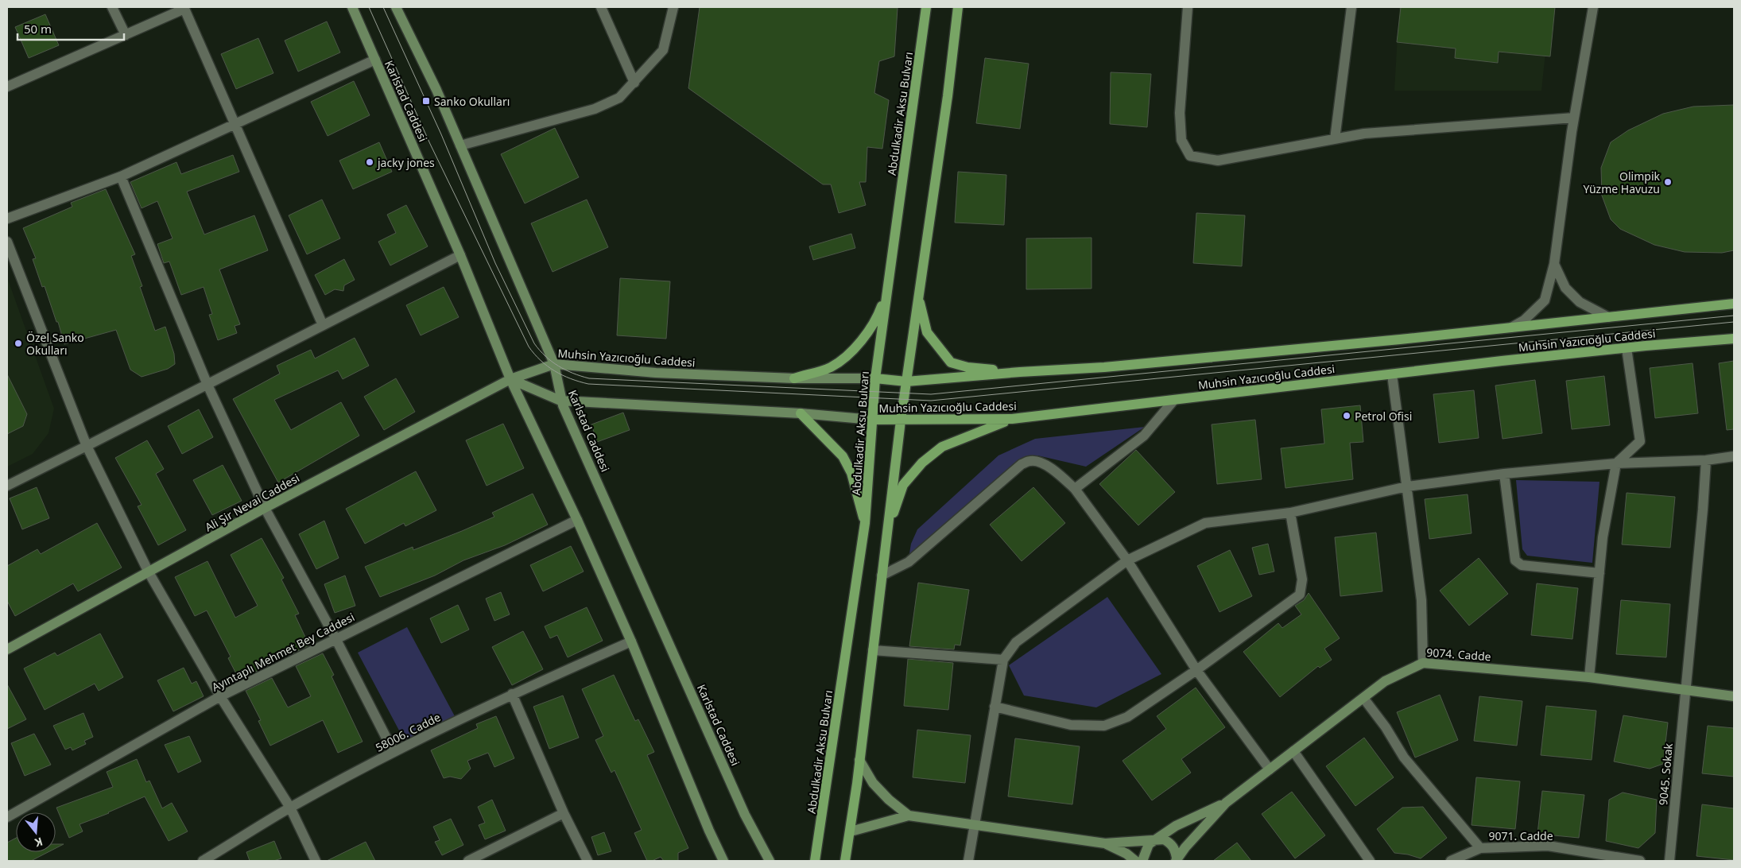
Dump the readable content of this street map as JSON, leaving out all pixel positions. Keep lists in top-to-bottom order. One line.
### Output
{"streets":{"main road":["Abdulkadir Aksu Bulvarı","Muhsin Yazıcıoğlu Caddesi"],"street":["Karlstad Caddesi","Ali Şir Nevai Caddesi","Ayıntaplı Mehmet Bey Caddesi","9074. Cadde","58006. Cadde","9045. Sokak","9071. Cadde"]},"crossings":[["Karlstad Caddesi","Muhsin Yazıcıoğlu Caddesi"],["Karlstad Caddesi","Ali Şir Nevai Caddesi"],["Karlstad Caddesi","Ayıntaplı Mehmet Bey Caddesi"],["Karlstad Caddesi","58006. Cadde"],["Abdulkadir Aksu Bulvarı","Muhsin Yazıcıoğlu Caddesi"],["Muhsin Yazıcıoğlu Caddesi","Ali Şir Nevai Caddesi"],["9074. Cadde","9045. Sokak"]],"places":{"transit":["Sanko Okulları"],"other":["jacky jones","Olimpik Yüzme Havuzu","Özel Sanko Okulları","Petrol Ofisi"]},"scale_bar":"50 m","north":"bottom"}
